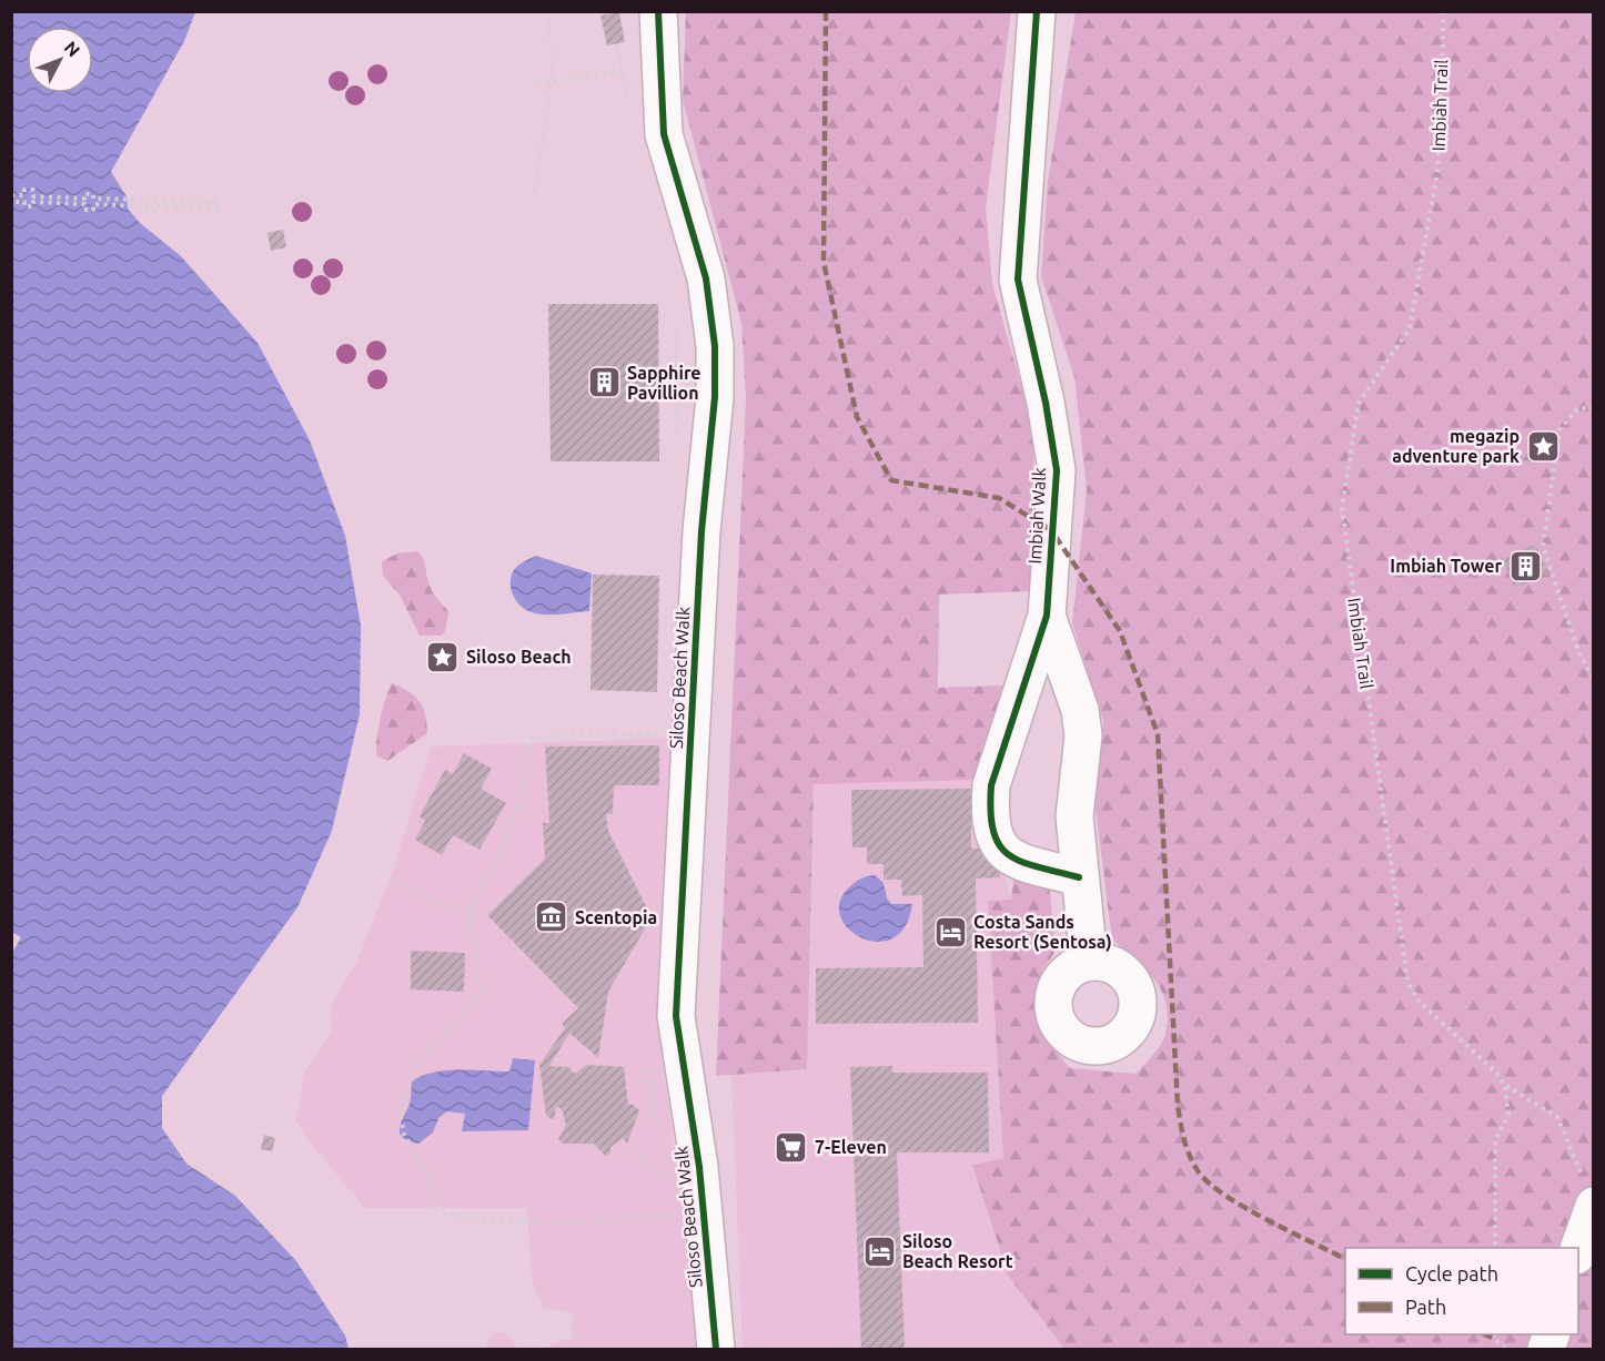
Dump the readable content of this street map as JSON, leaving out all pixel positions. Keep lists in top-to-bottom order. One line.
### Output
{"streets":{"street":["Imbiah Walk","Siloso Beach Walk"],"path":["Imbiah Trail"]},"places":{"building":["Sapphire Pavillion","Imbiah Tower"],"place":["megazip adventure park","Siloso Beach"],"museum":["Scentopia"],"hotel":["Costa Sands Resort (Sentosa)","Siloso Beach Resort"],"supermarket":["7-Eleven"]},"legend":["Cycle path","Path"],"north":"top right"}
